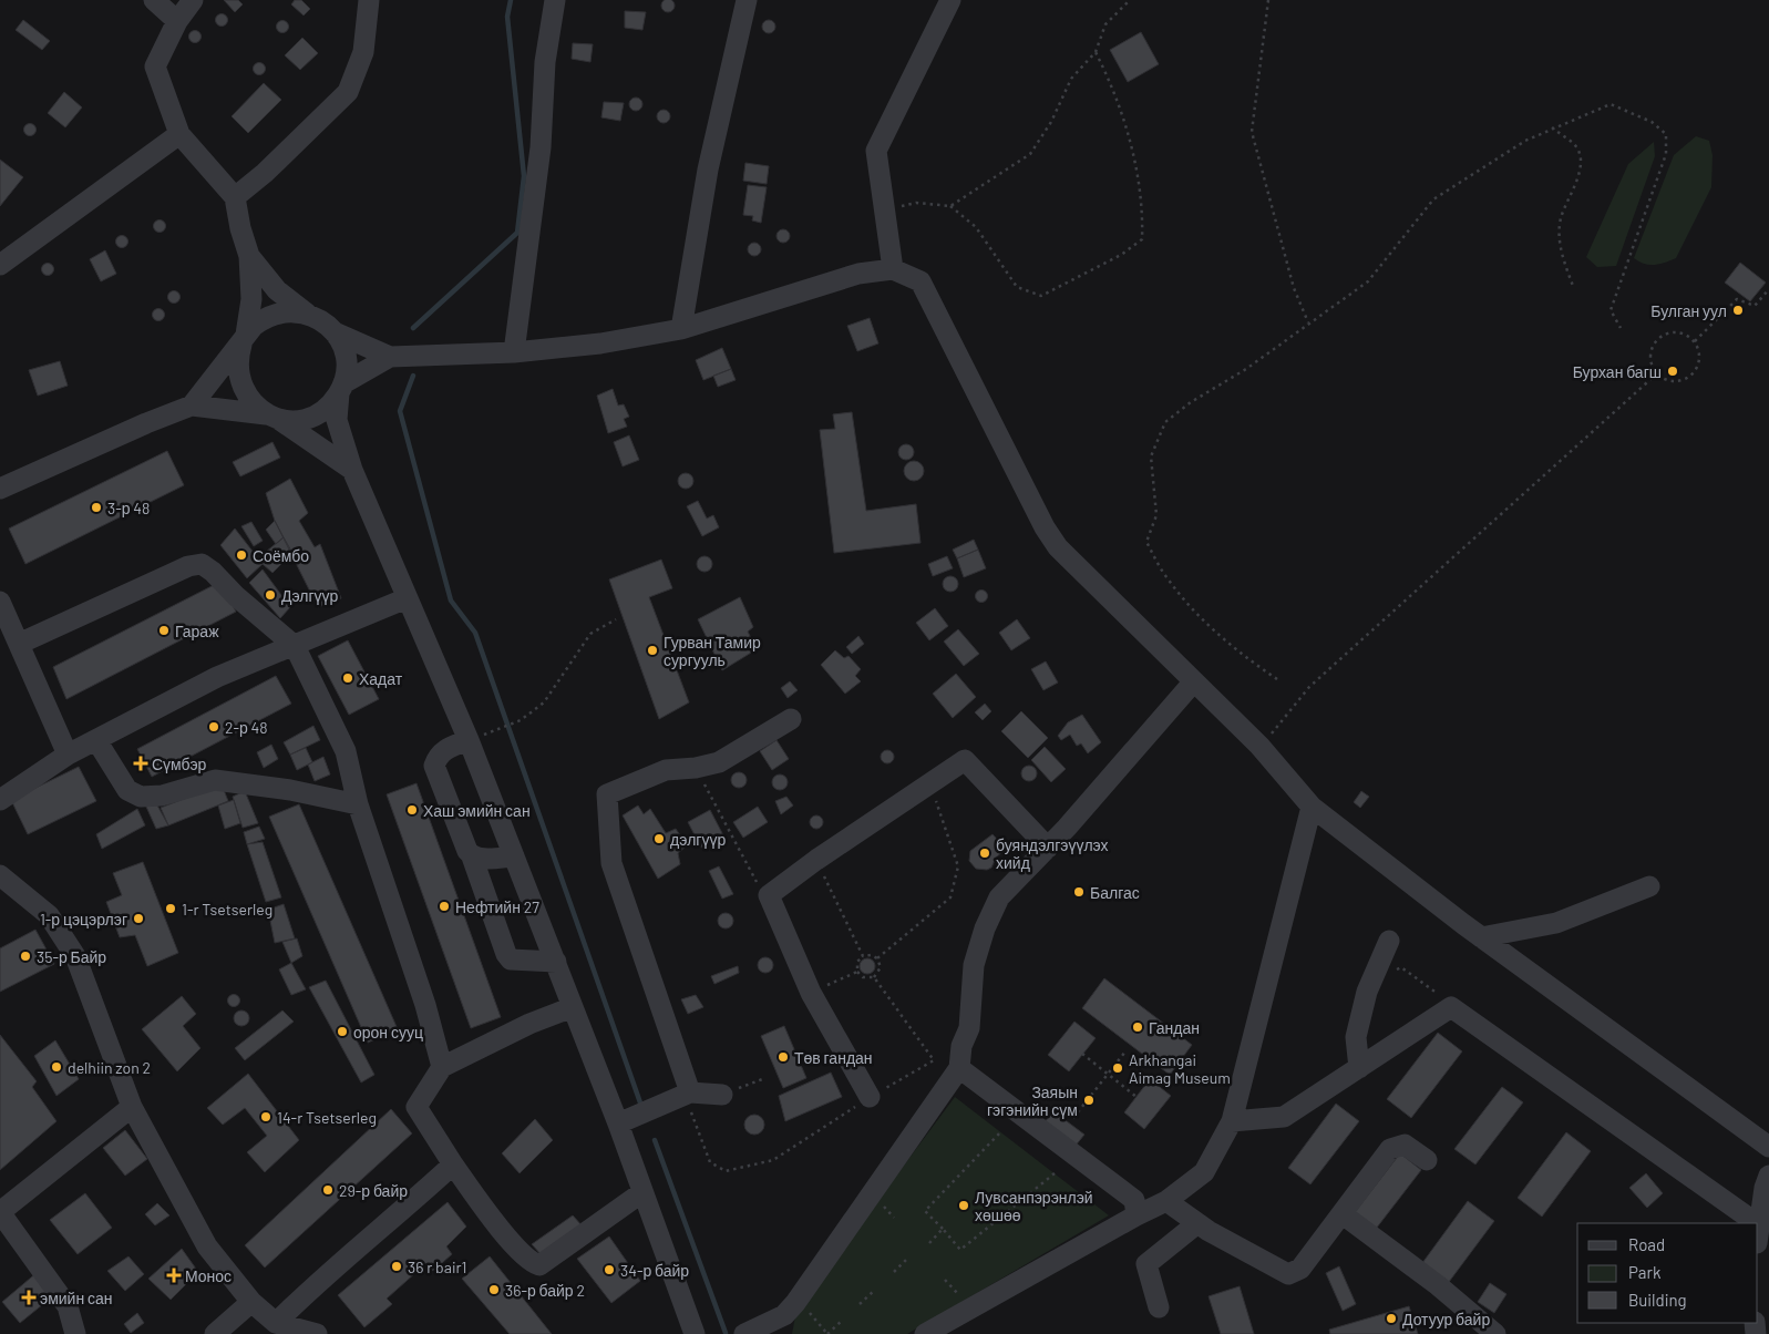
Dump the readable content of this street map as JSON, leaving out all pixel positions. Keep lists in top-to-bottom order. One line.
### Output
{"places":{"other":["Булган уул","Бурхан багш","3-р 48","Соёмбо","Дэлгүүр","Гараж","Гурван Тамир сургууль","Хадат","2-р 48","Хаш эмийн сан","дэлгүүр","буяндэлгэүүлэх хийд","Балгас","Нефтийн 27","1-r Tsetserleg","1-р цэцэрлэг","35-р Байр","Гандан","орон сууц","Төв гандан","delhiin zon 2","Arkhangai Aimag Museum","Заяын гэгэнийн сүм","14-r Tsetserleg","29-р байр","Лувсанпэрэнлэй хөшөө","36 r bair1","34-р байр","36-р байр 2","Дотуур байр"],"health":["Сүмбэр","Монос","эмийн сан"]},"legend":["Road","Park","Building"]}
